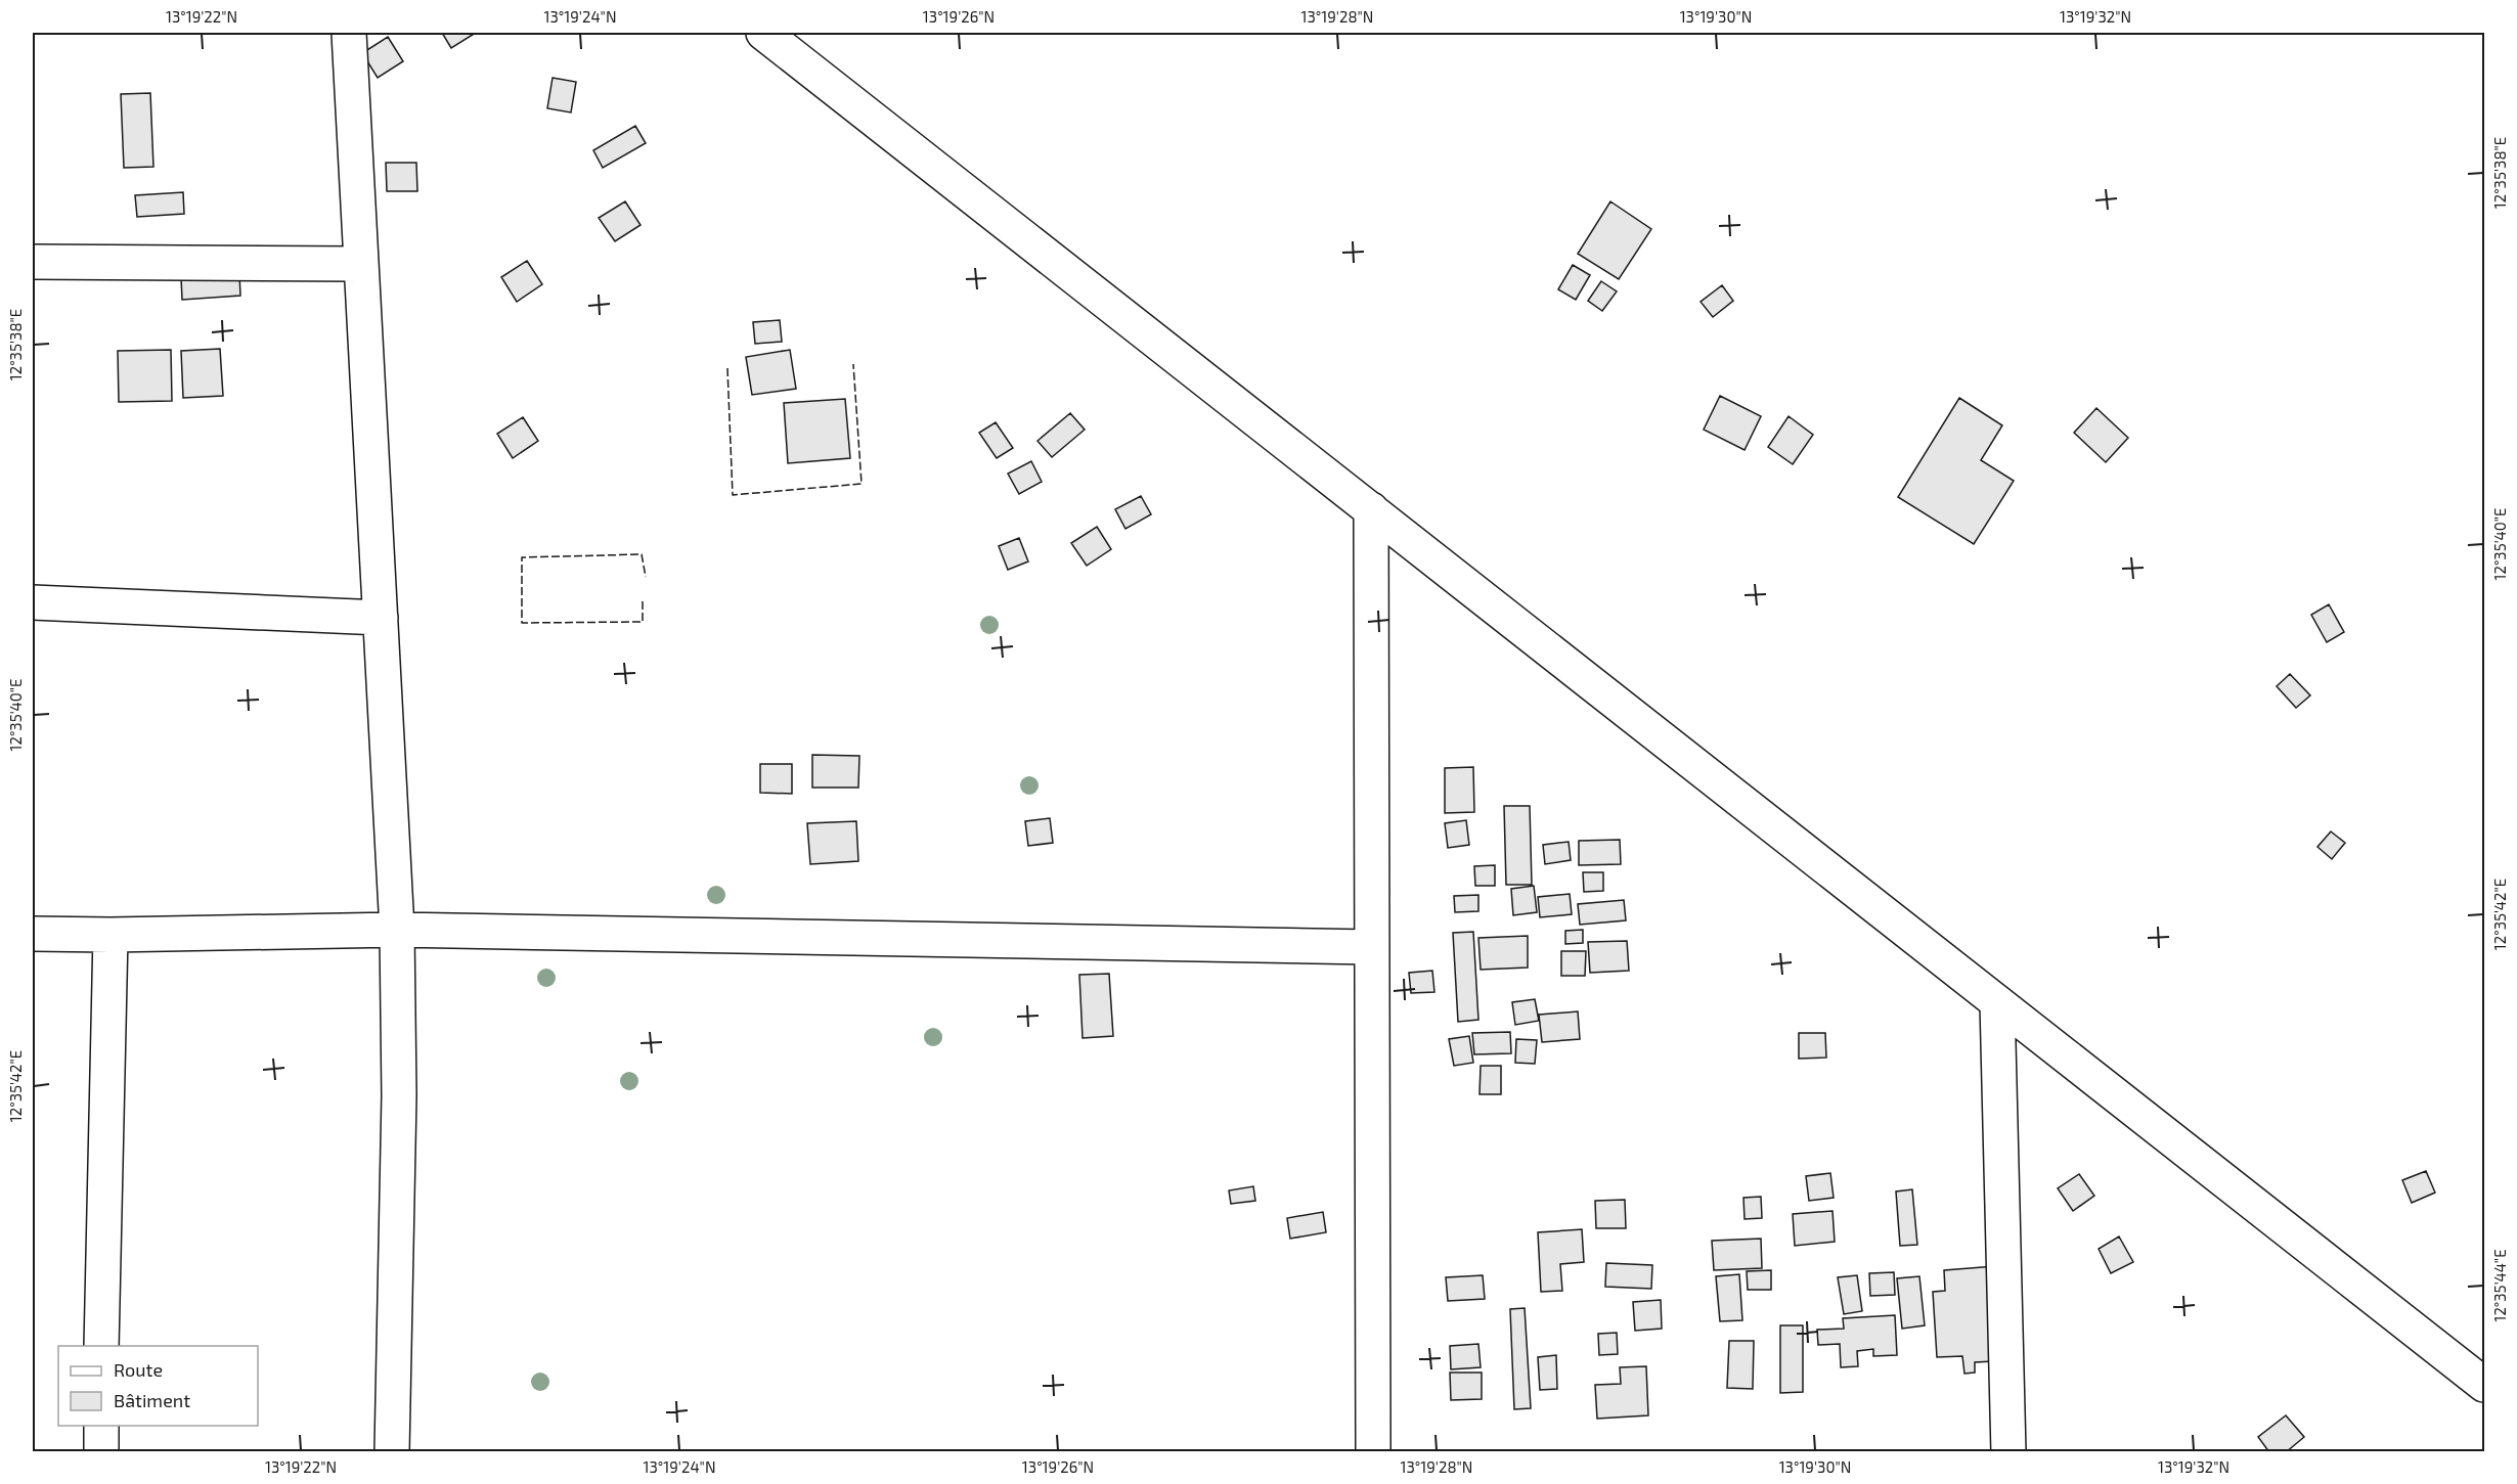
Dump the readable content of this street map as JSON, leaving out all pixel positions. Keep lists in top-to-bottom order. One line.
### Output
{"legend":["Route","Bâtiment"],"coordinates":["13°19'22\"N","13°19'24\"N","13°19'26\"N","13°19'28\"N","13°19'30\"N","13°19'32\"N","12°35'38\"E","12°35'40\"E","12°35'42\"E","12°35'44\"E"]}
